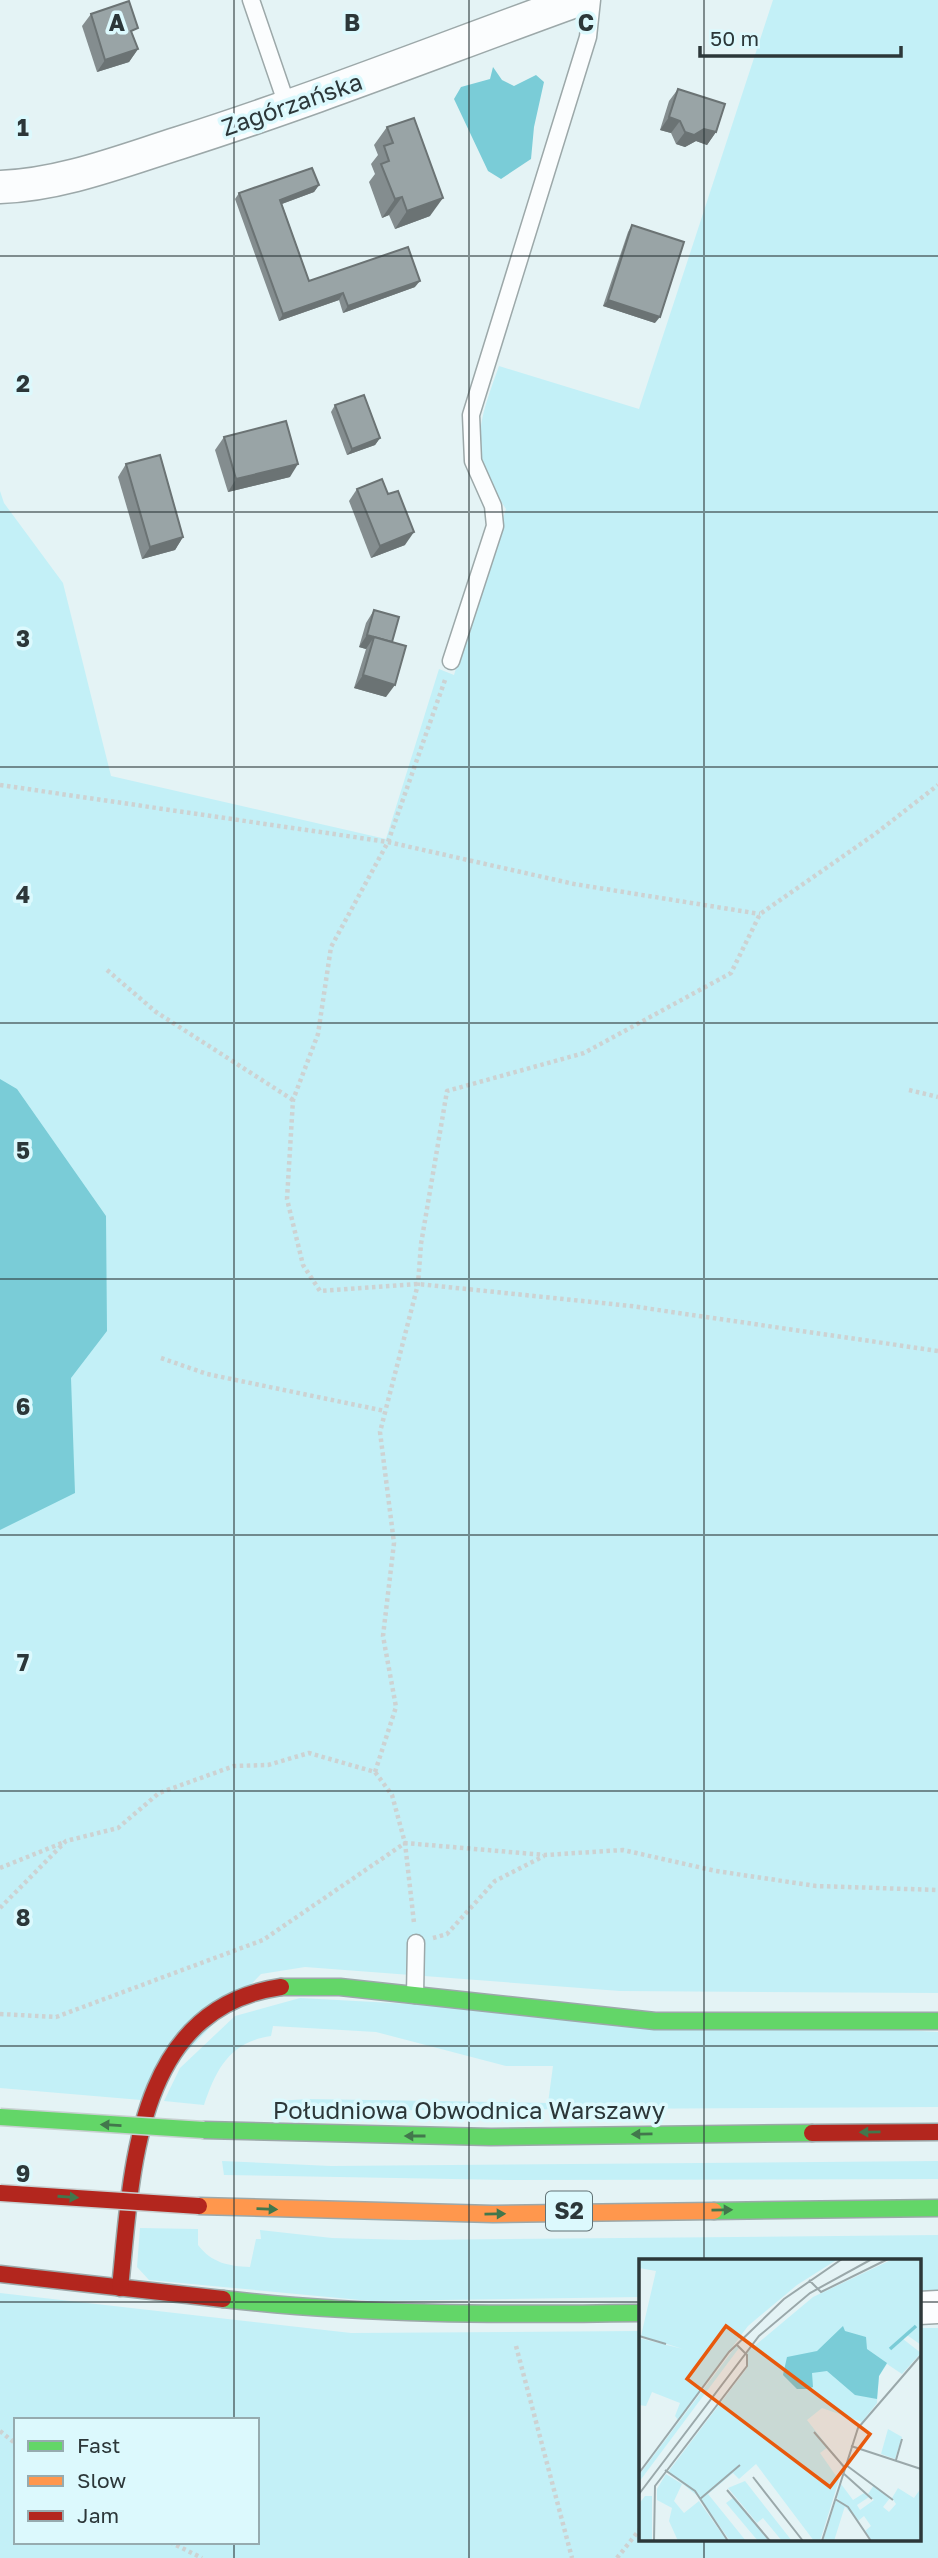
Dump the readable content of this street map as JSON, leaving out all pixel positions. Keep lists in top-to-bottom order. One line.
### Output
{"streets":{"main road":["Południowa Obwodnica Warszawy","S2"],"street":["Zagórzańska"]},"legend":["Fast","Slow","Jam"],"scale_bar":"50 m","grid":{"columns":["A","B","C"],"rows":["1","2","3","4","5","6","7","8","9"]}}
